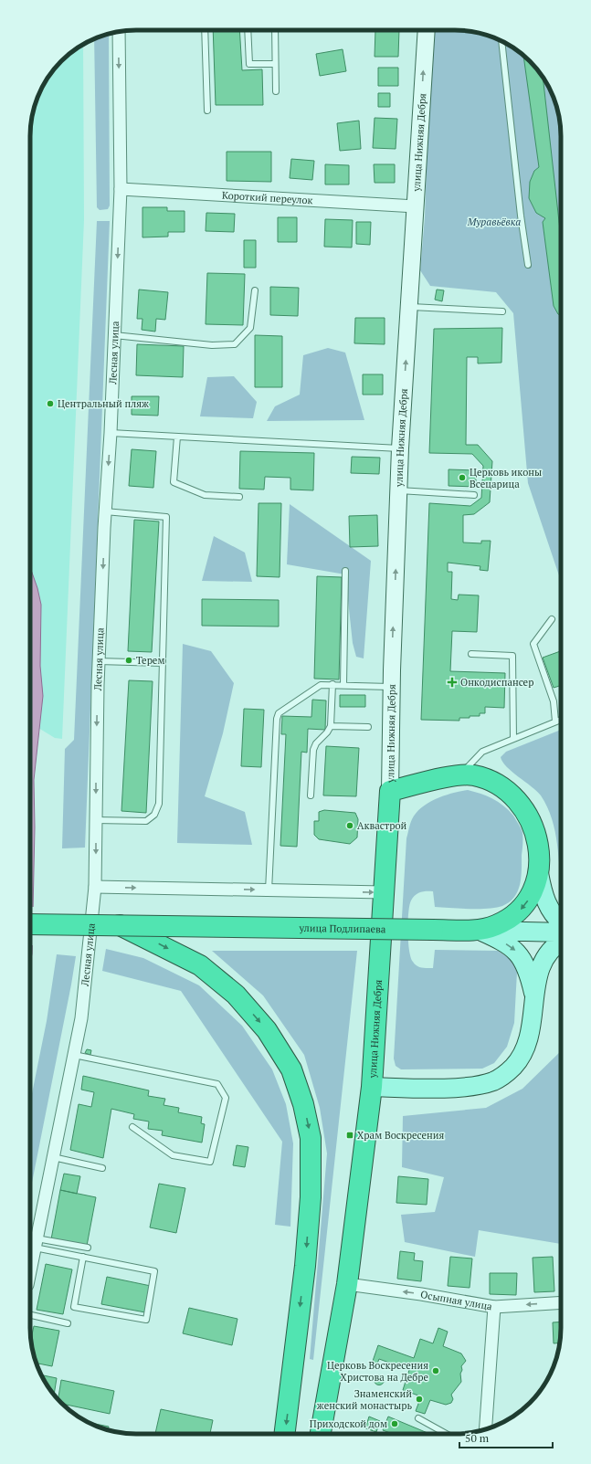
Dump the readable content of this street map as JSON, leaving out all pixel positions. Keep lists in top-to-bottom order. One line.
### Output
{"streets":{"highway":["улица Нижняя Дебря","улица Подлипаева"],"street":["Короткий переулок","Лесная улица","Осыпная улица"]},"crossings":[["улица Нижняя Дебря","Короткий переулок"],["улица Нижняя Дебря","Осыпная улица"],["Короткий переулок","Лесная улица"]],"one_way":["улица Нижняя Дебря","Лесная улица","Осыпная улица"],"parks":["Муравьёвка"],"places":{"other":["Центральный пляж","Церковь иконы Всецарица","Терем","Аквастрой","Церковь Воскресения Христова на Дебре","Знаменский женский монастырь","Приходской дом"],"health":["Онкодиспансер"],"transit":["Храм Воскресения"]},"scale_bar":"50 m"}
